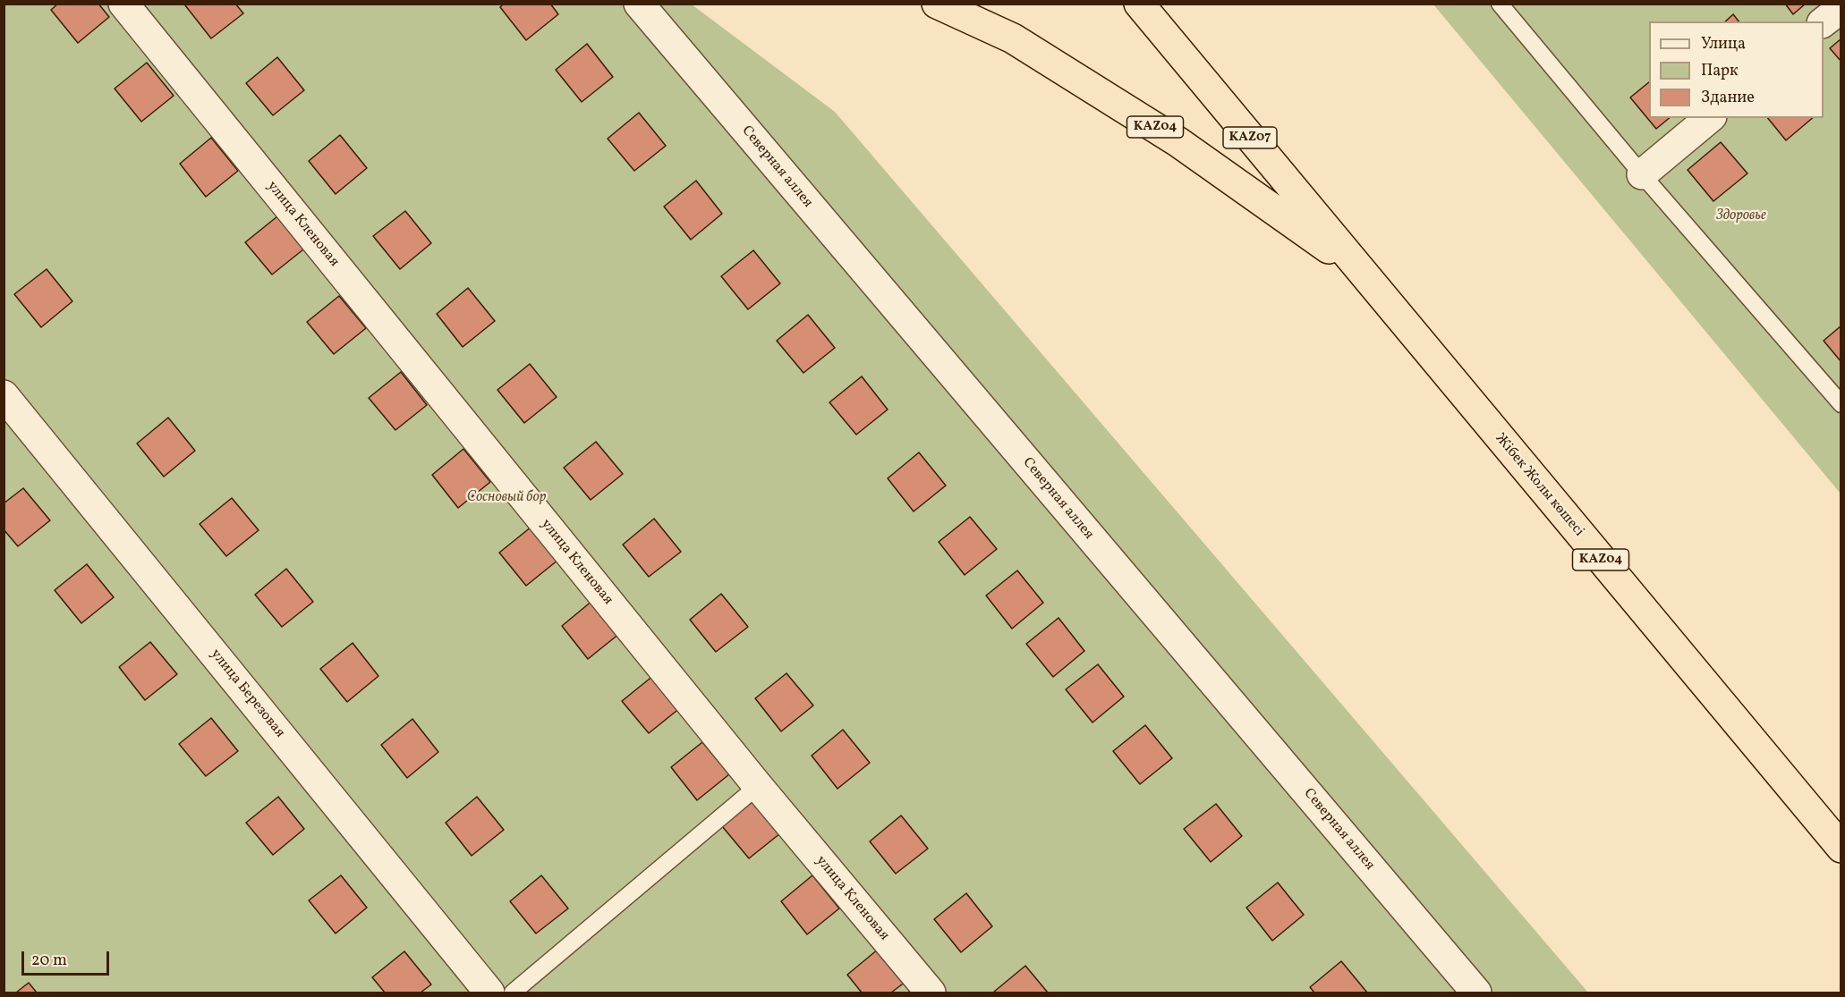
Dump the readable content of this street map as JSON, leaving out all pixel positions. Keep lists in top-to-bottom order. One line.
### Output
{"streets":{"highway":["KАZ04","KAZ07","Жібек Жолы көшесі"],"street":["Северная аллея","улица Кленовая","улица Березовая"]},"crossings":[["KАZ04","KAZ07"],["KАZ04","Жібек Жолы көшесі"],["KAZ07","Жібек Жолы көшесі"]],"parks":["Здоровье","Сосновый бор"],"legend":["Улица","Парк","Здание"],"scale_bar":"20 m"}
